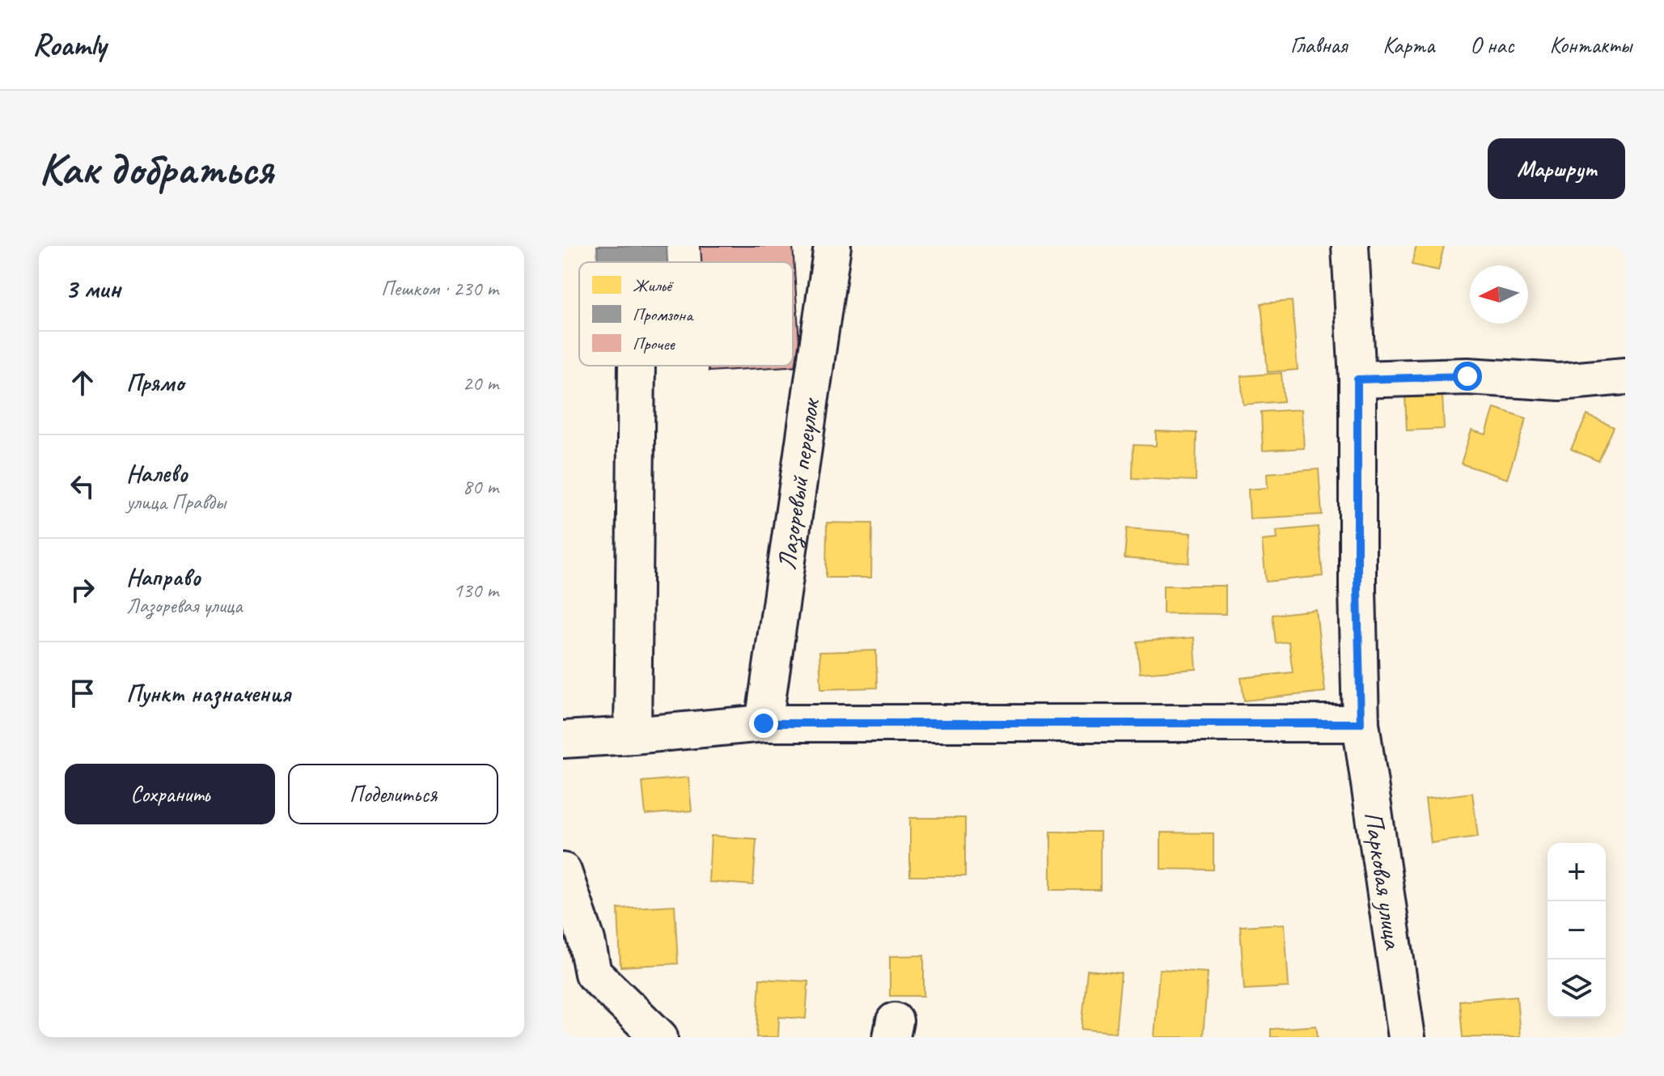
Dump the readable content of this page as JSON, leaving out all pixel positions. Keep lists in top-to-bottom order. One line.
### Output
{"streets":{"street":["Лазоревый переулок","Парковая улица"]},"legend":["Жильё","Промзона","Прочее"],"north":"left","page":{"header":"Roamly","nav":["Главная","Карта","О нас","Контакты"],"buttons":["Маршрут",["Сохранить","Поделиться"]],"title":"Как добраться","heading":["3 мин","Пешком · 230 m"],"list":[["Прямо","20 m"],["Налево","улица Правды","80 m"],["Направо","Лазоревая улица","130 m"],"Пункт назначения"],"map_buttons":["+","−"]}}
